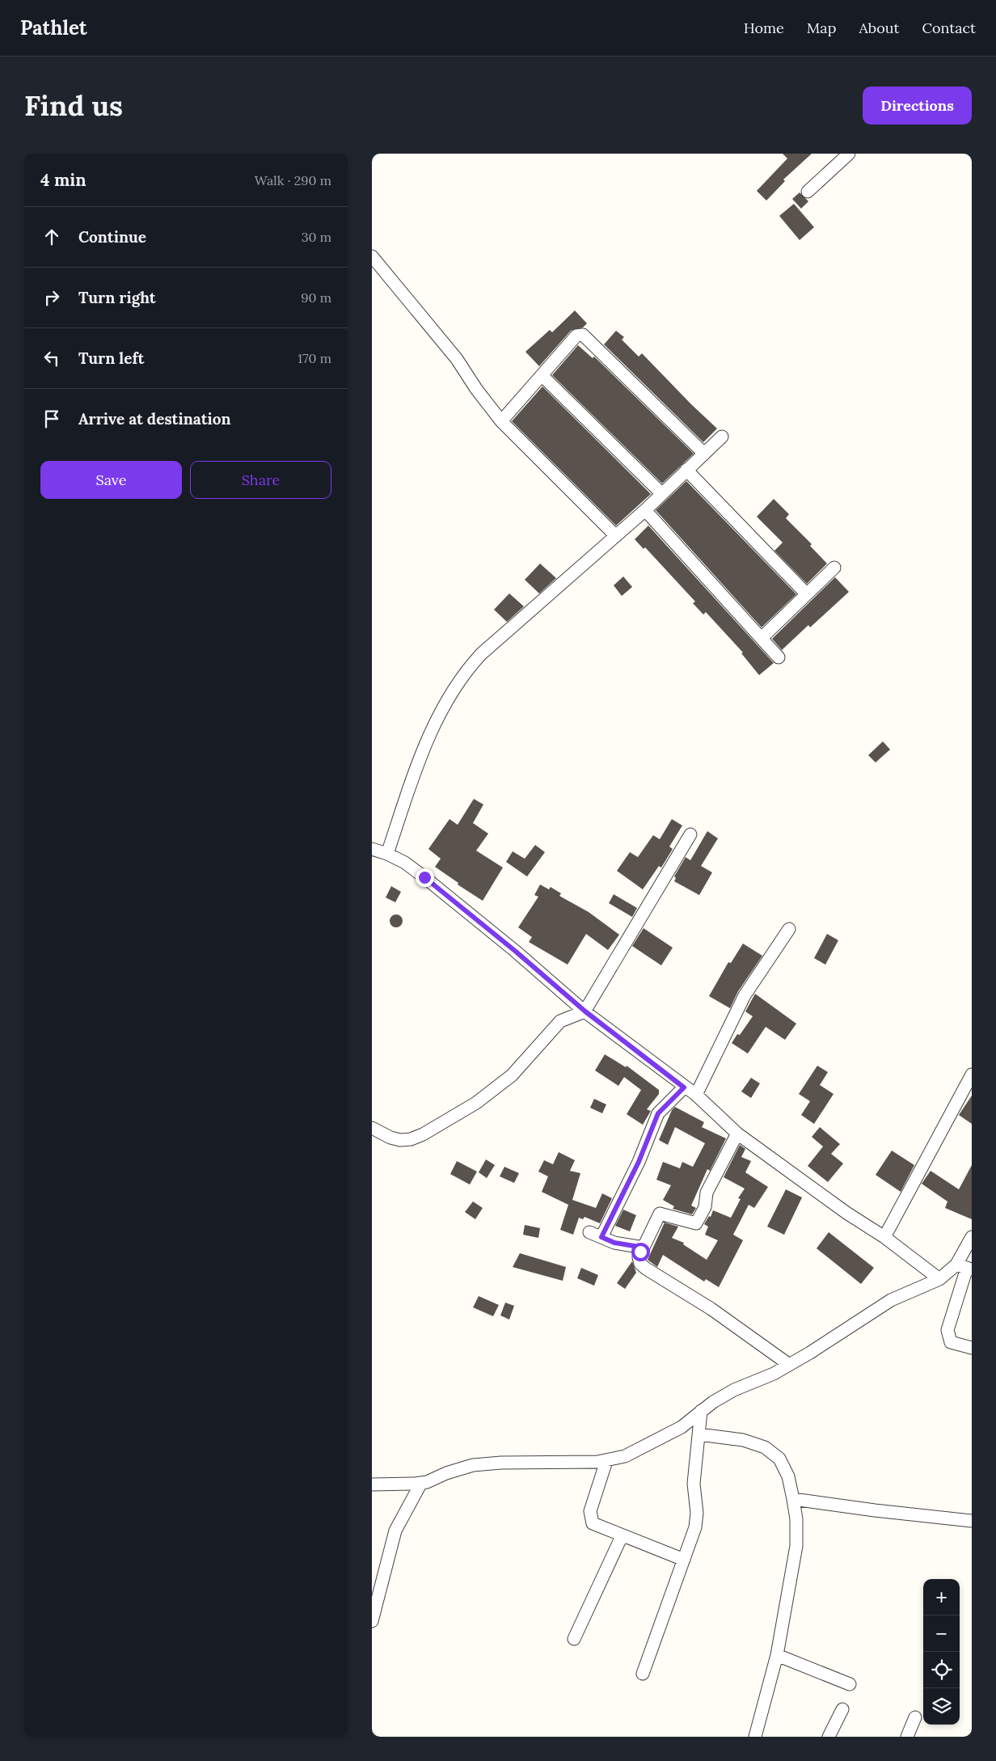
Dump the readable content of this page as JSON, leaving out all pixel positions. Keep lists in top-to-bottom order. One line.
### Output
{"page":{"header":"Pathlet","nav":["Home","Map","About","Contact"],"buttons":["Directions",["Save","Share"]],"title":"Find us","heading":["4 min","Walk · 290 m"],"list":[["Continue","30 m"],["Turn right","90 m"],["Turn left","170 m"],"Arrive at destination"],"map_buttons":["+","−"]}}
